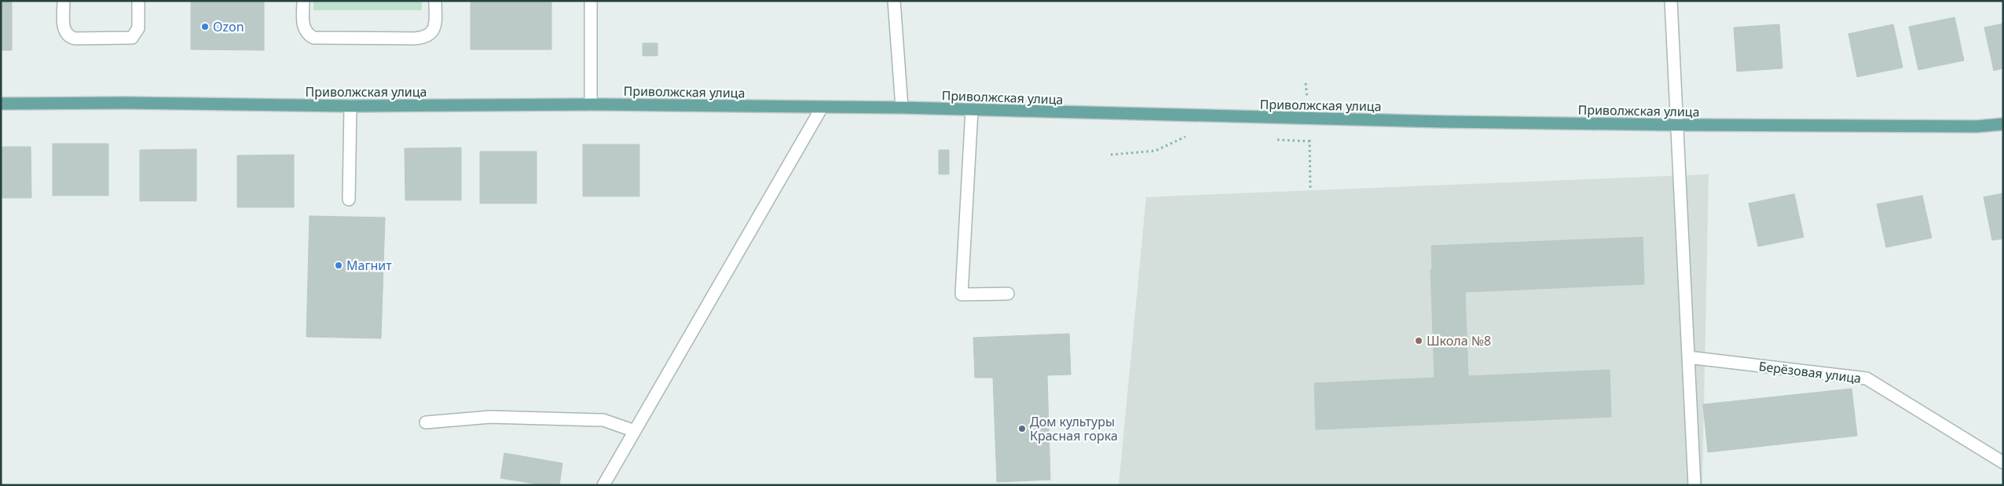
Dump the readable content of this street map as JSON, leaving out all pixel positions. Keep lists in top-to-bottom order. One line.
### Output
{"streets":{"main road":["Приволжская улица"],"street":["Берёзовая улица"]},"places":["Ozon","Магнит","Школа №8","Дом культуры Красная горка"]}
